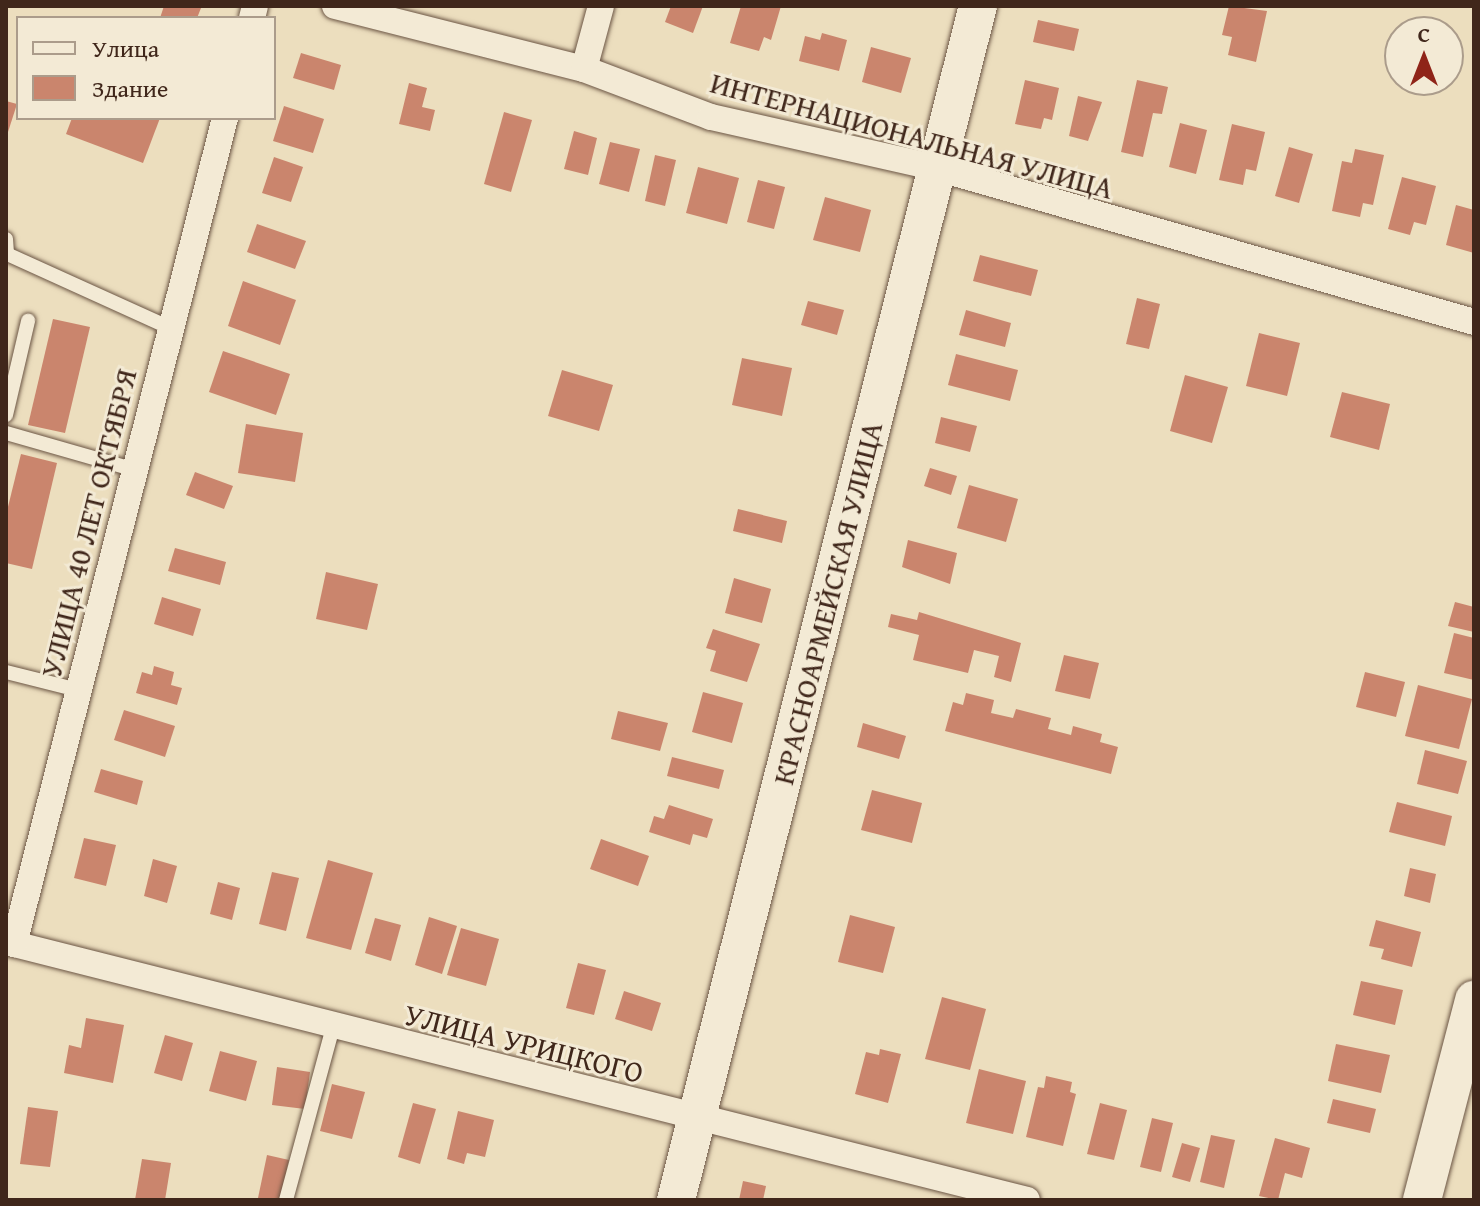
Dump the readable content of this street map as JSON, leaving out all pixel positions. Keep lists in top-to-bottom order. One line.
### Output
{"streets":{"street":["ИНТЕРНАЦИОНАЛЬНАЯ УЛИЦА","УЛИЦА 40 ЛЕТ ОКТЯБРЯ","КРАСНОАРМЕЙСКАЯ УЛИЦА","УЛИЦА УРИЦКОГО"]},"crossings":[["ИНТЕРНАЦИОНАЛЬНАЯ УЛИЦА","КРАСНОАРМЕЙСКАЯ УЛИЦА"],["УЛИЦА 40 ЛЕТ ОКТЯБРЯ","УЛИЦА УРИЦКОГО"],["КРАСНОАРМЕЙСКАЯ УЛИЦА","УЛИЦА УРИЦКОГО"]],"legend":["Улица","Здание"],"north":"top"}
